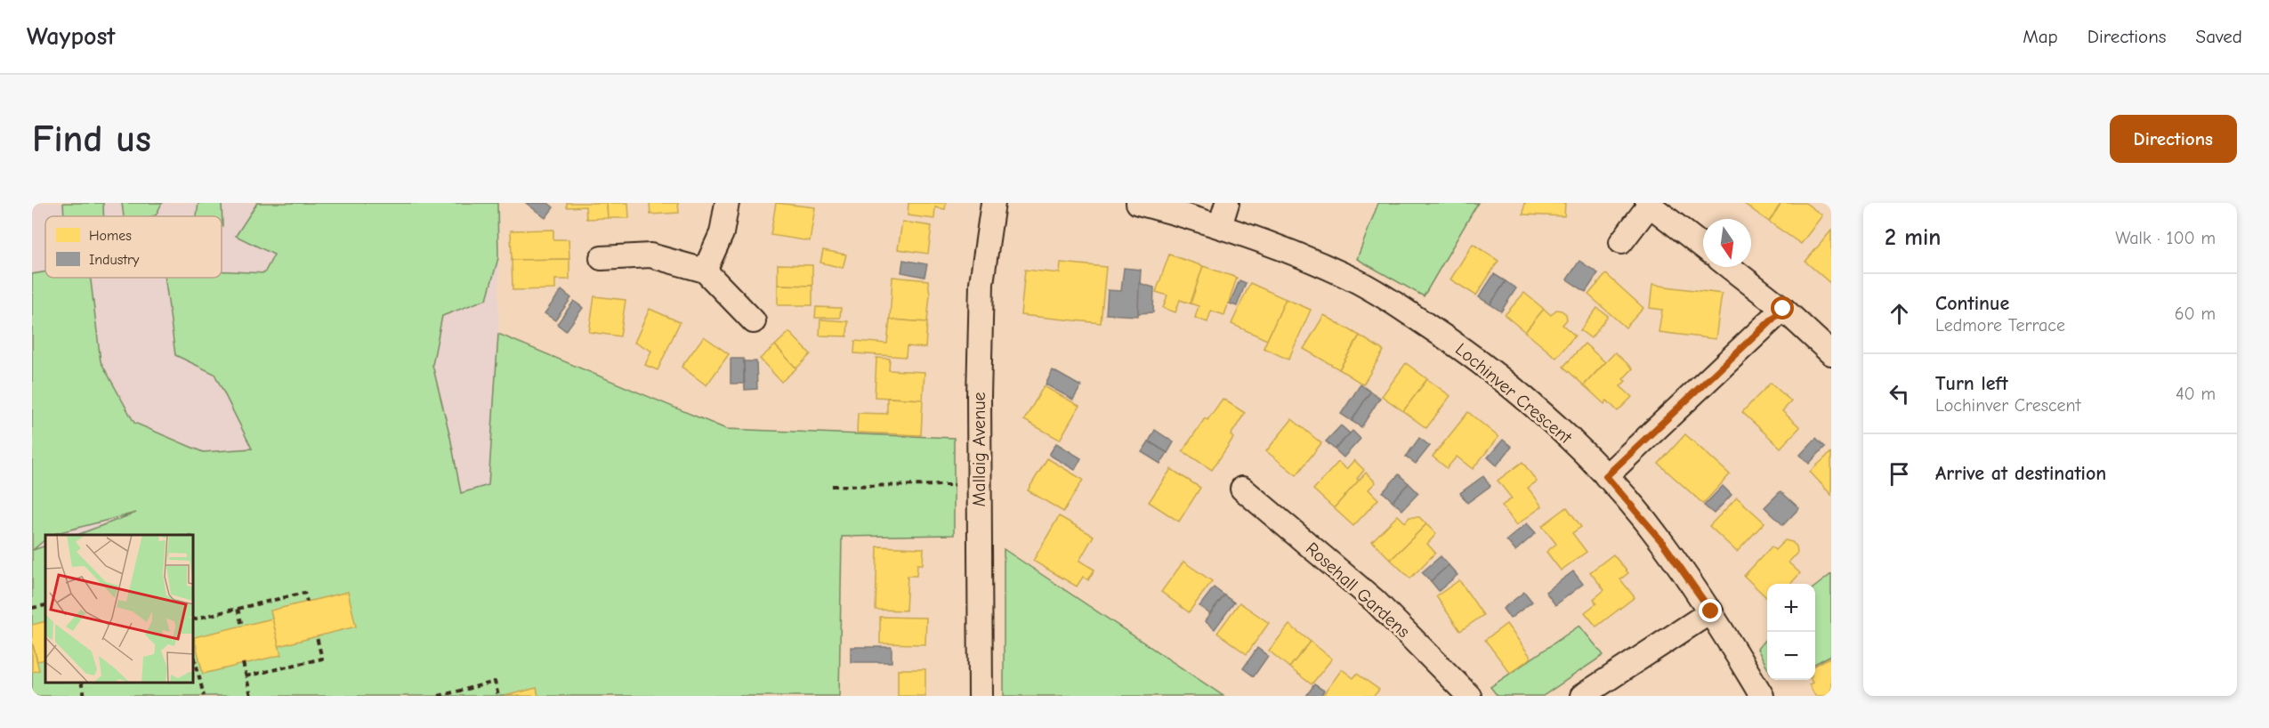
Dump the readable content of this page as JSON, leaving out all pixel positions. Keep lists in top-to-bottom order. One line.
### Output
{"streets":{"street":["Lochinver Crescent","Mallaig Avenue","Rosehall Gardens"]},"legend":["Homes","Industry"],"north":"bottom","page":{"header":"Waypost","nav":["Map","Directions","Saved"],"buttons":"Directions","title":"Find us","heading":["2 min","Walk · 100 m"],"list":[["Continue","Ledmore Terrace","60 m"],["Turn left","Lochinver Crescent","40 m"],"Arrive at destination"],"map_buttons":["+","−"]}}
